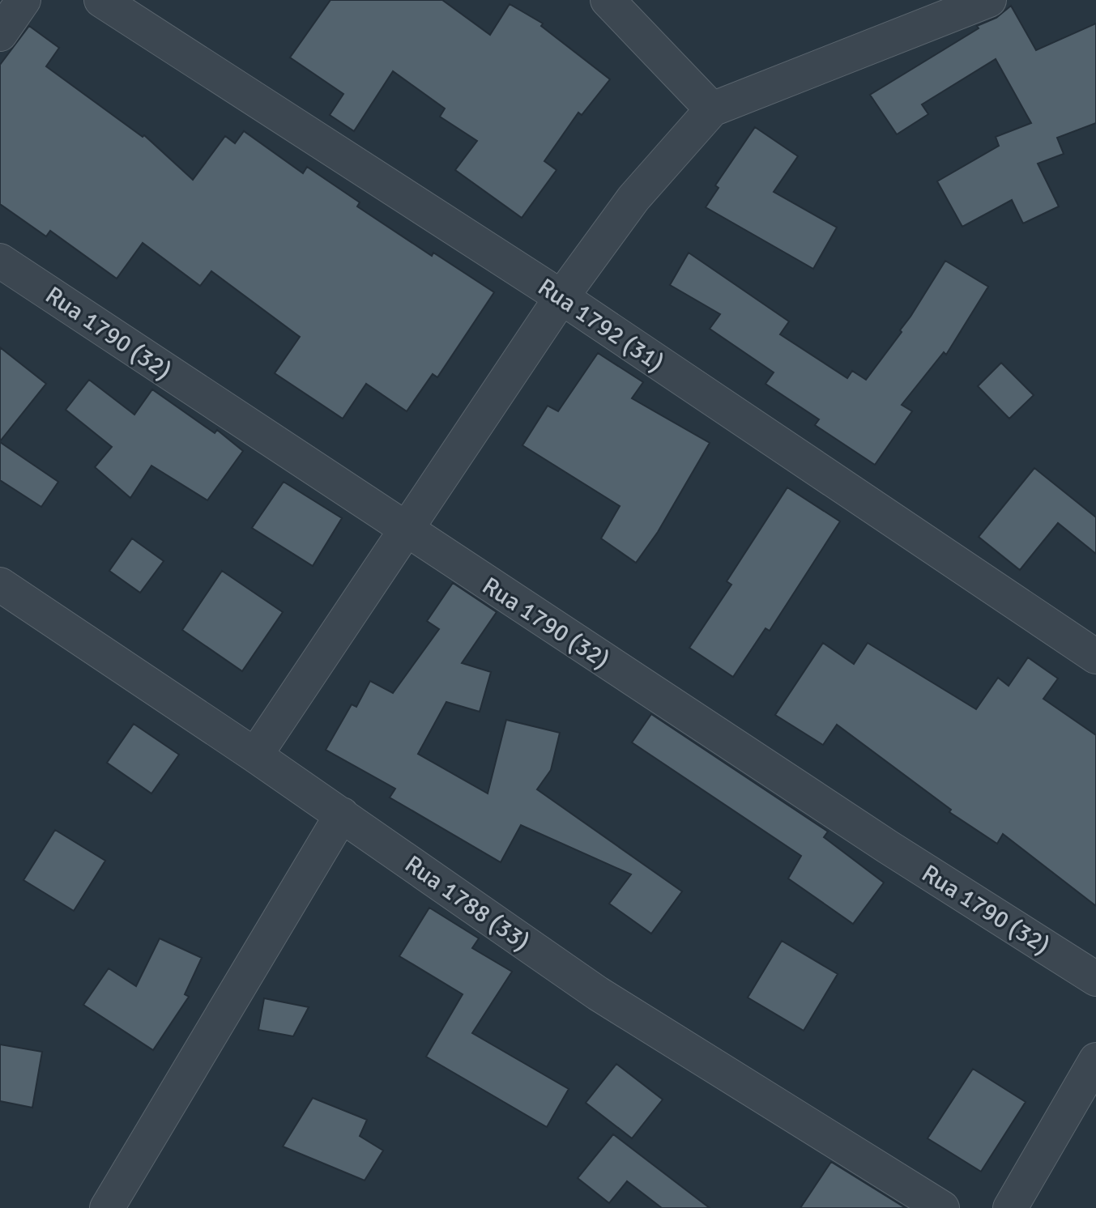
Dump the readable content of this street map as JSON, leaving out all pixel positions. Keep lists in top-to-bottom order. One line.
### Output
{"streets":{"street":["Rua 1792 (31)","Rua 1790 (32)","Rua 1788 (33)"]}}
